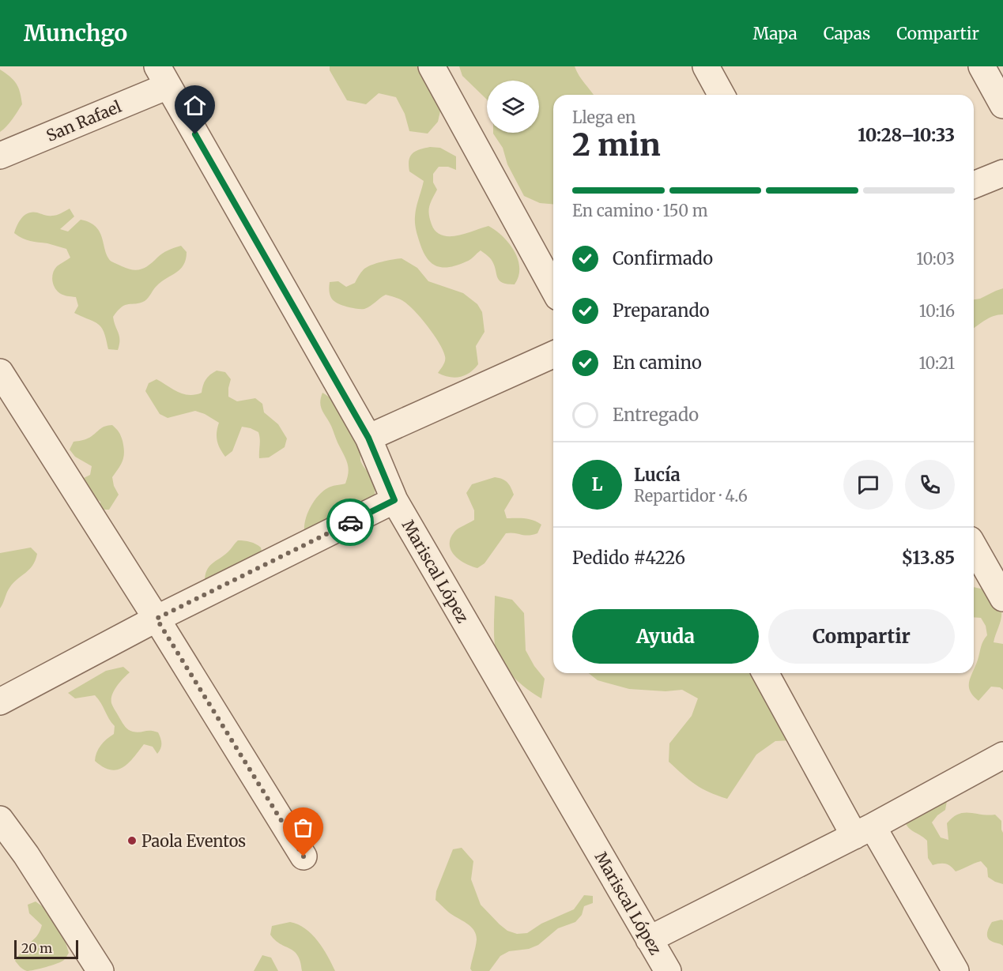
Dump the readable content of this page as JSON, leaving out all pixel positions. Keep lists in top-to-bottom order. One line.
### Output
{"streets":{"street":["San Rafael","Mariscal López"]},"crossings":[["San Rafael","Mariscal López"]],"places":["Paola Eventos"],"scale_bar":"20 m","page":{"header":"Munchgo","nav":["Mapa","Capas","Compartir"],"heading":["2 min","Llega en","10:28–10:33"],"panel":["Lucía","Repartidor · 4.6","Pedido #4226","$13.85"],"bar":"En camino · 150 m","list":[["Confirmado","10:03"],["Preparando","10:16"],["En camino","10:21"],"Entregado"],"round":"L","buttons":["Ayuda","Compartir"],"scale":"20 m"}}
